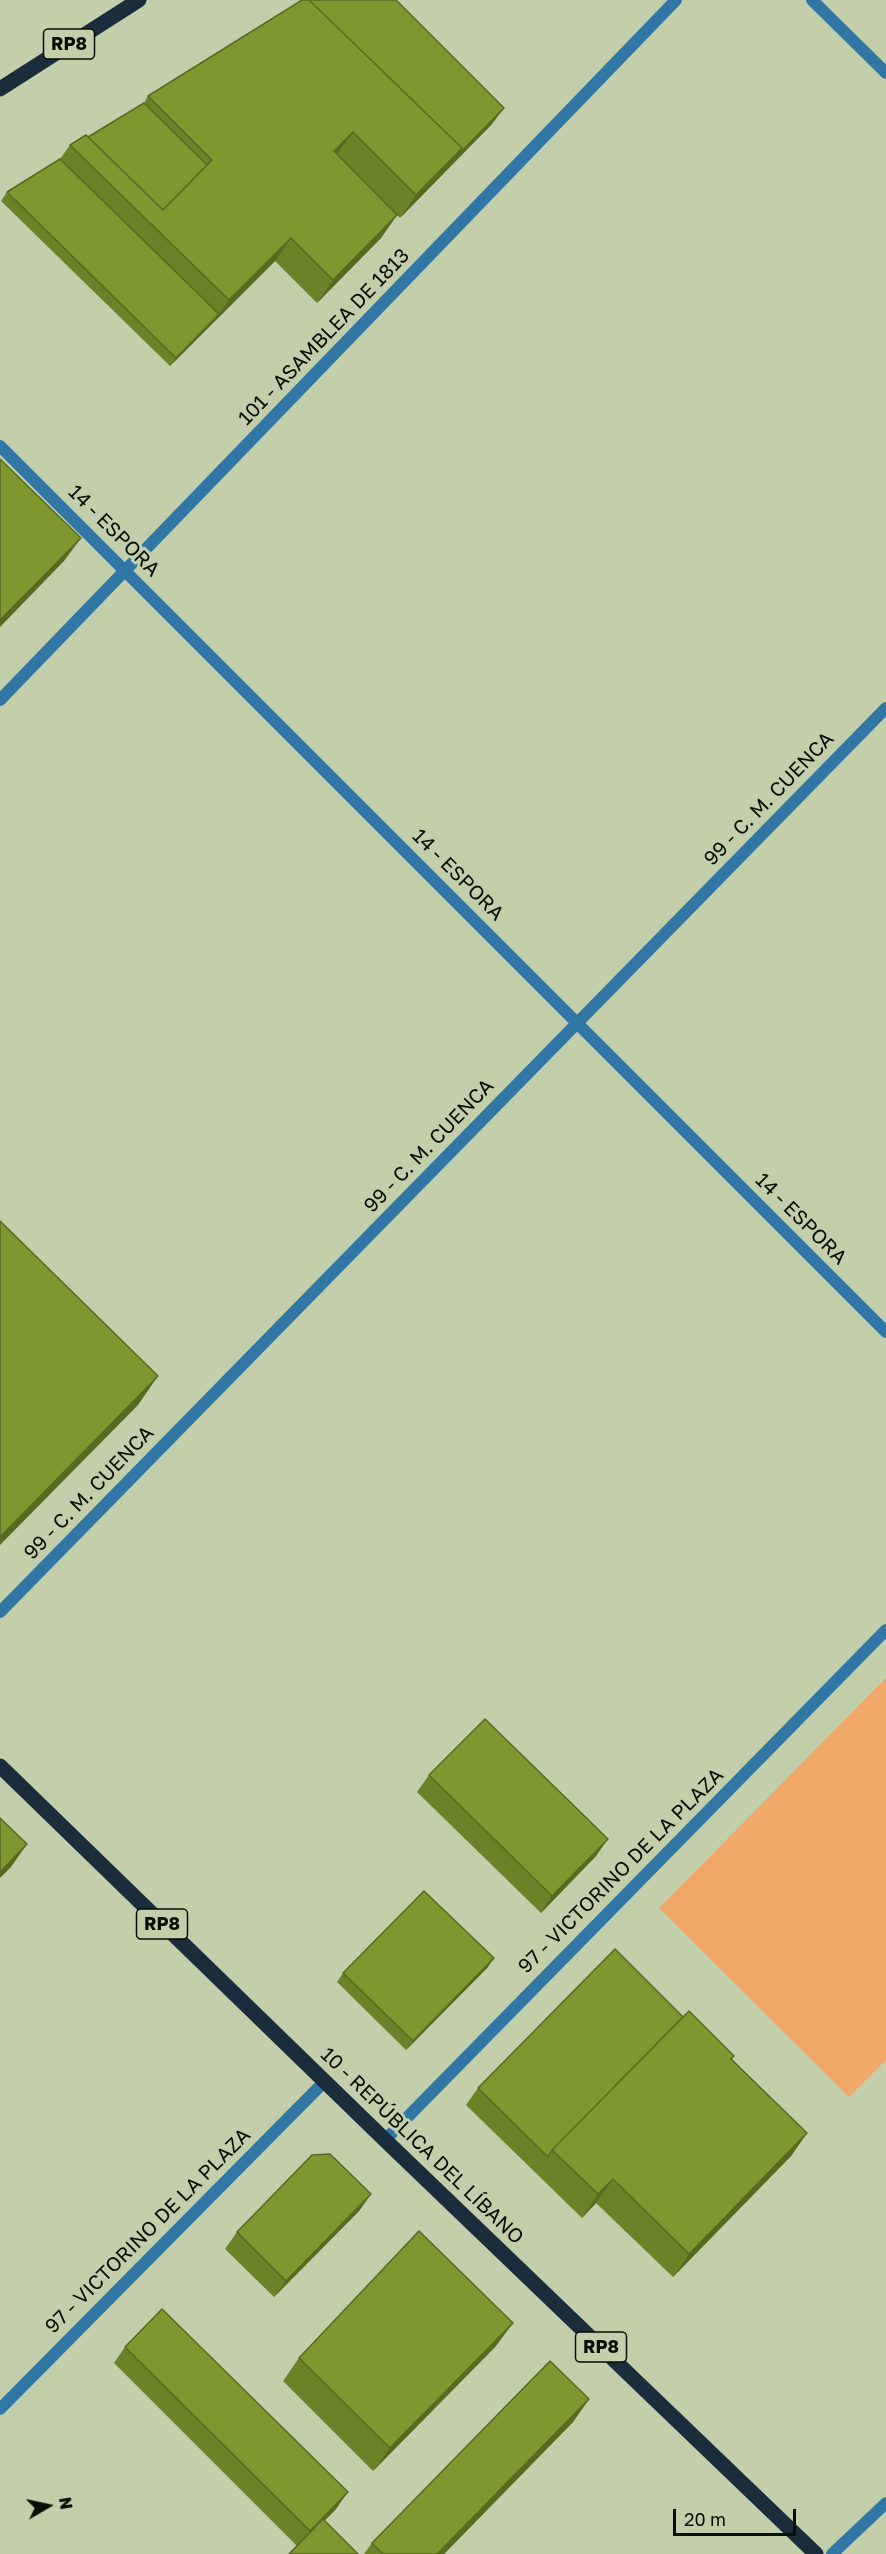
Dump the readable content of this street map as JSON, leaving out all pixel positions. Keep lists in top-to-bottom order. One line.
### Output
{"streets":{"main road":["RP8","10 - REPÚBLICA DEL LÍBANO"],"street":["101 - ASAMBLEA DE 1813","14 - ESPORA","99 - C. M. CUENCA","97 - VICTORINO DE LA PLAZA"]},"crossings":[["101 - ASAMBLEA DE 1813","14 - ESPORA"],["14 - ESPORA","99 - C. M. CUENCA"],["97 - VICTORINO DE LA PLAZA","10 - REPÚBLICA DEL LÍBANO"]],"scale_bar":"20 m","north":"right"}
